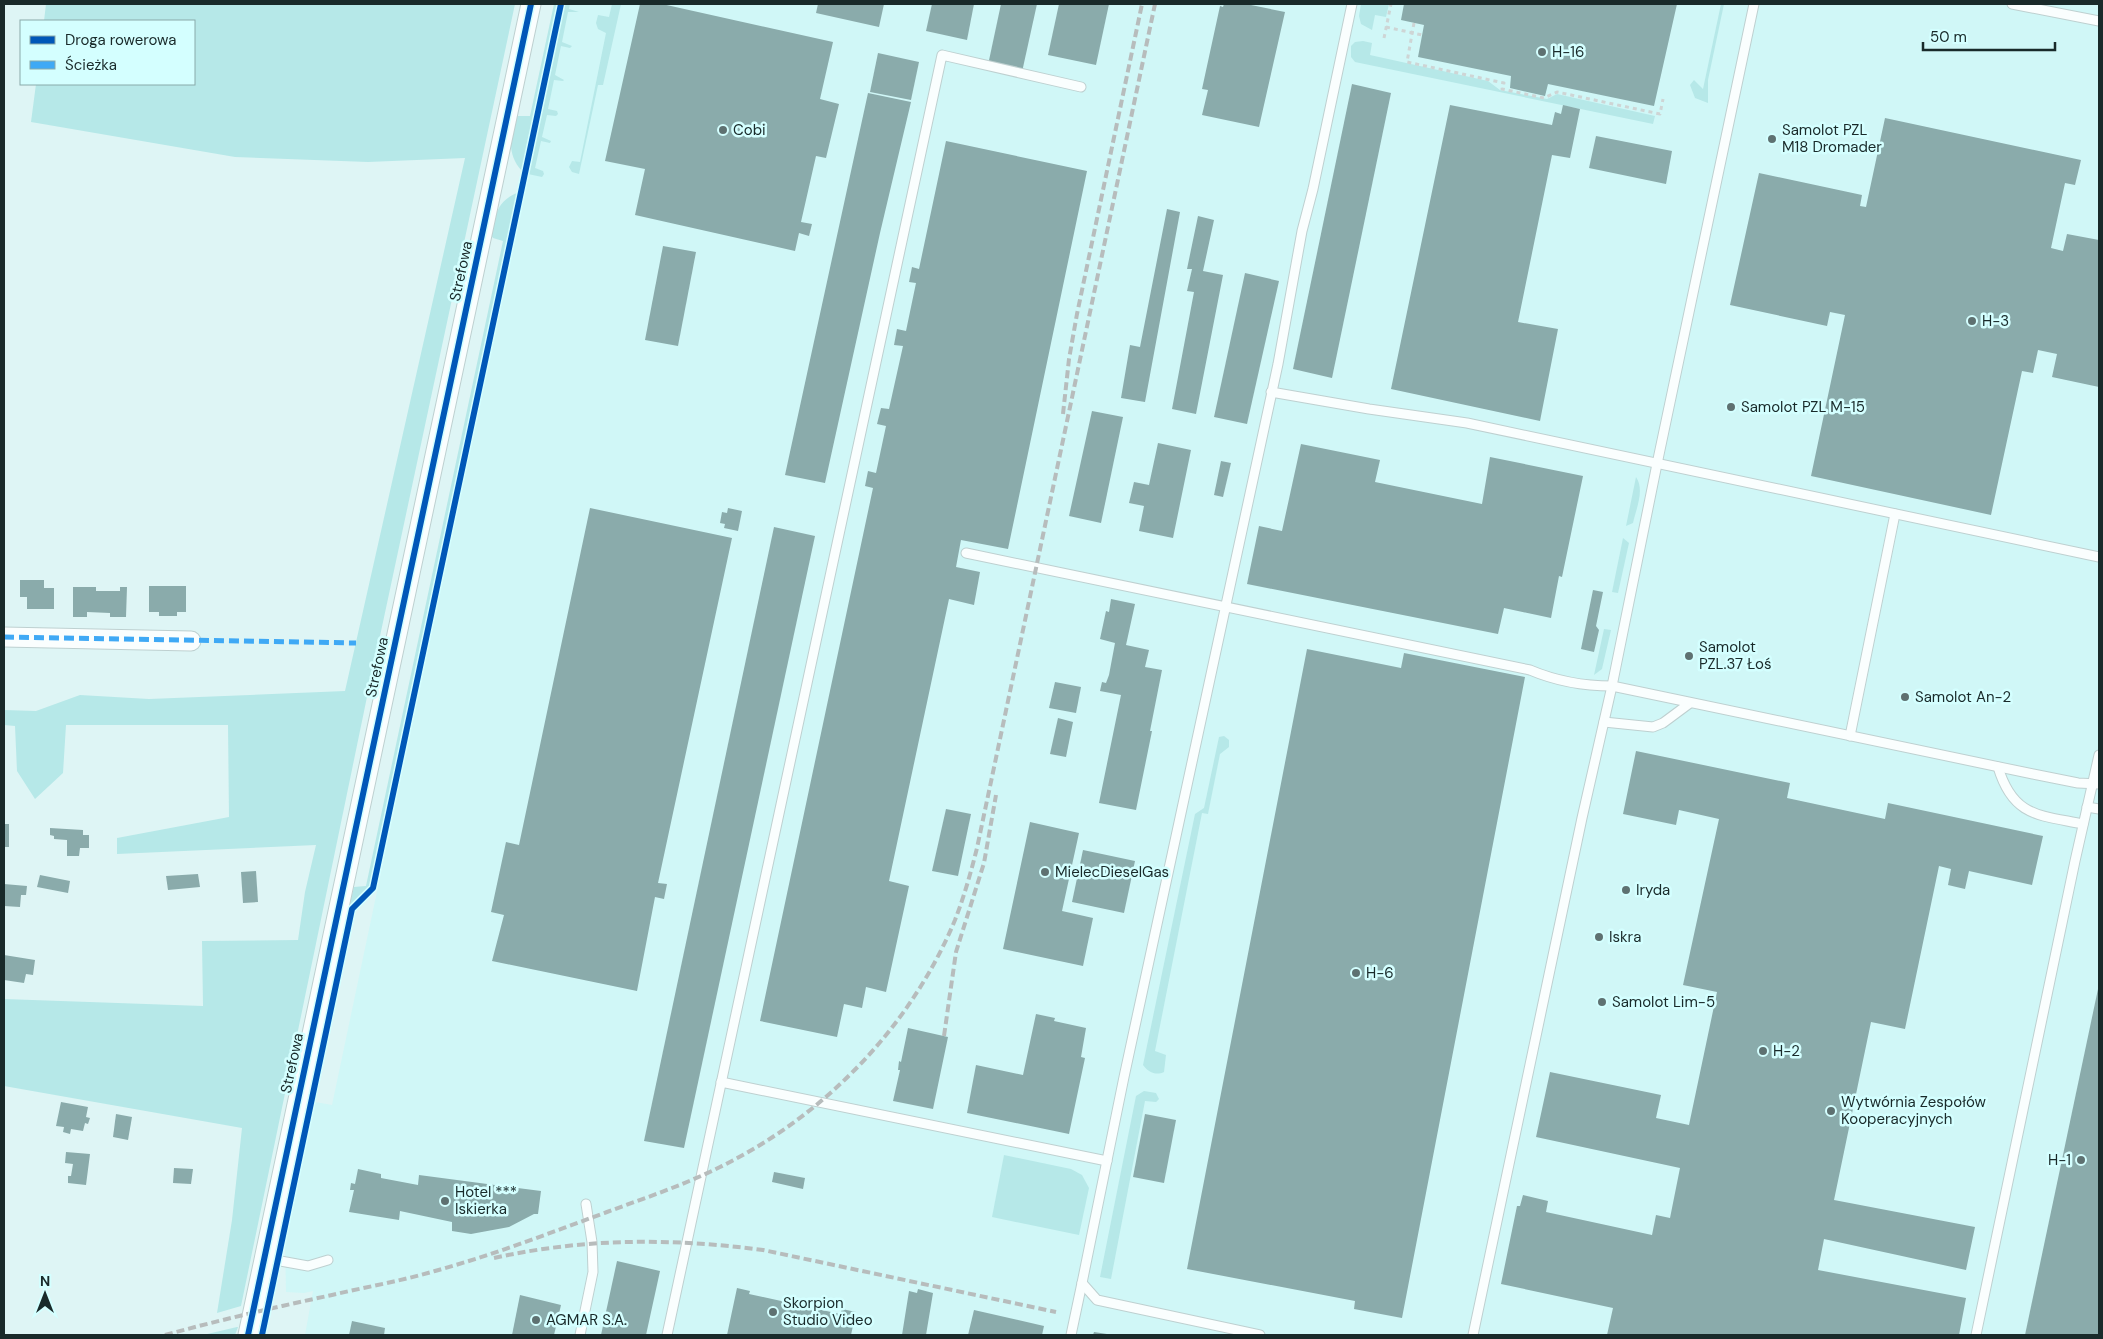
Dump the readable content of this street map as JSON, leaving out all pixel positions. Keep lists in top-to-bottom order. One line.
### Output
{"streets":{"street":["Strefowa"]},"places":["H-16","Cobi","Samolot PZL M18 Dromader","H-3","Samolot PZL M-15","Samolot PZL.37 Łoś","Samolot An-2","MielecDieselGas","Iryda","Iskra","H-6","Samolot Lim-5","H-2","Wytwórnia Zespołów Kooperacyjnych","H-1","Hotel *** Iskierka","Skorpion Studio Video","AGMAR S.A."],"legend":["Droga rowerowa","Ścieżka"],"scale_bar":"50 m","north":"top"}
